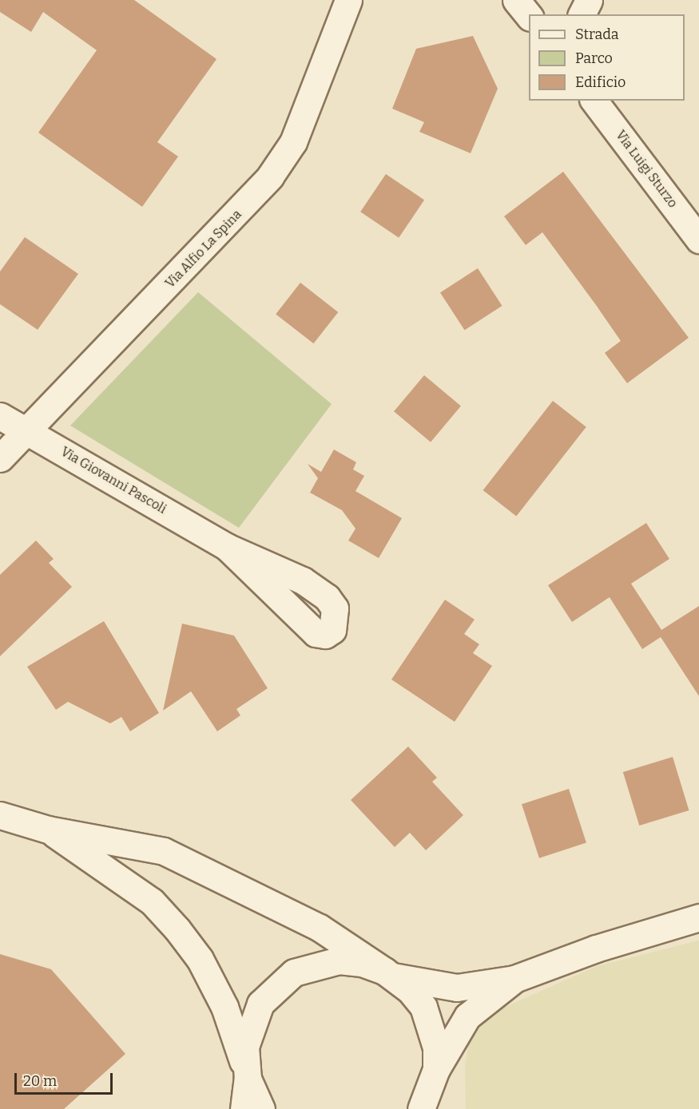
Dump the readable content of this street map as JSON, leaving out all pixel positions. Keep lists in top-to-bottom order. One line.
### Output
{"streets":{"street":["Via Luigi Sturzo","Via Alfio La Spina","Via Giovanni Pascoli"]},"crossings":[["Via Alfio La Spina","Via Giovanni Pascoli"]],"legend":["Strada","Parco","Edificio"],"scale_bar":"20 m"}
